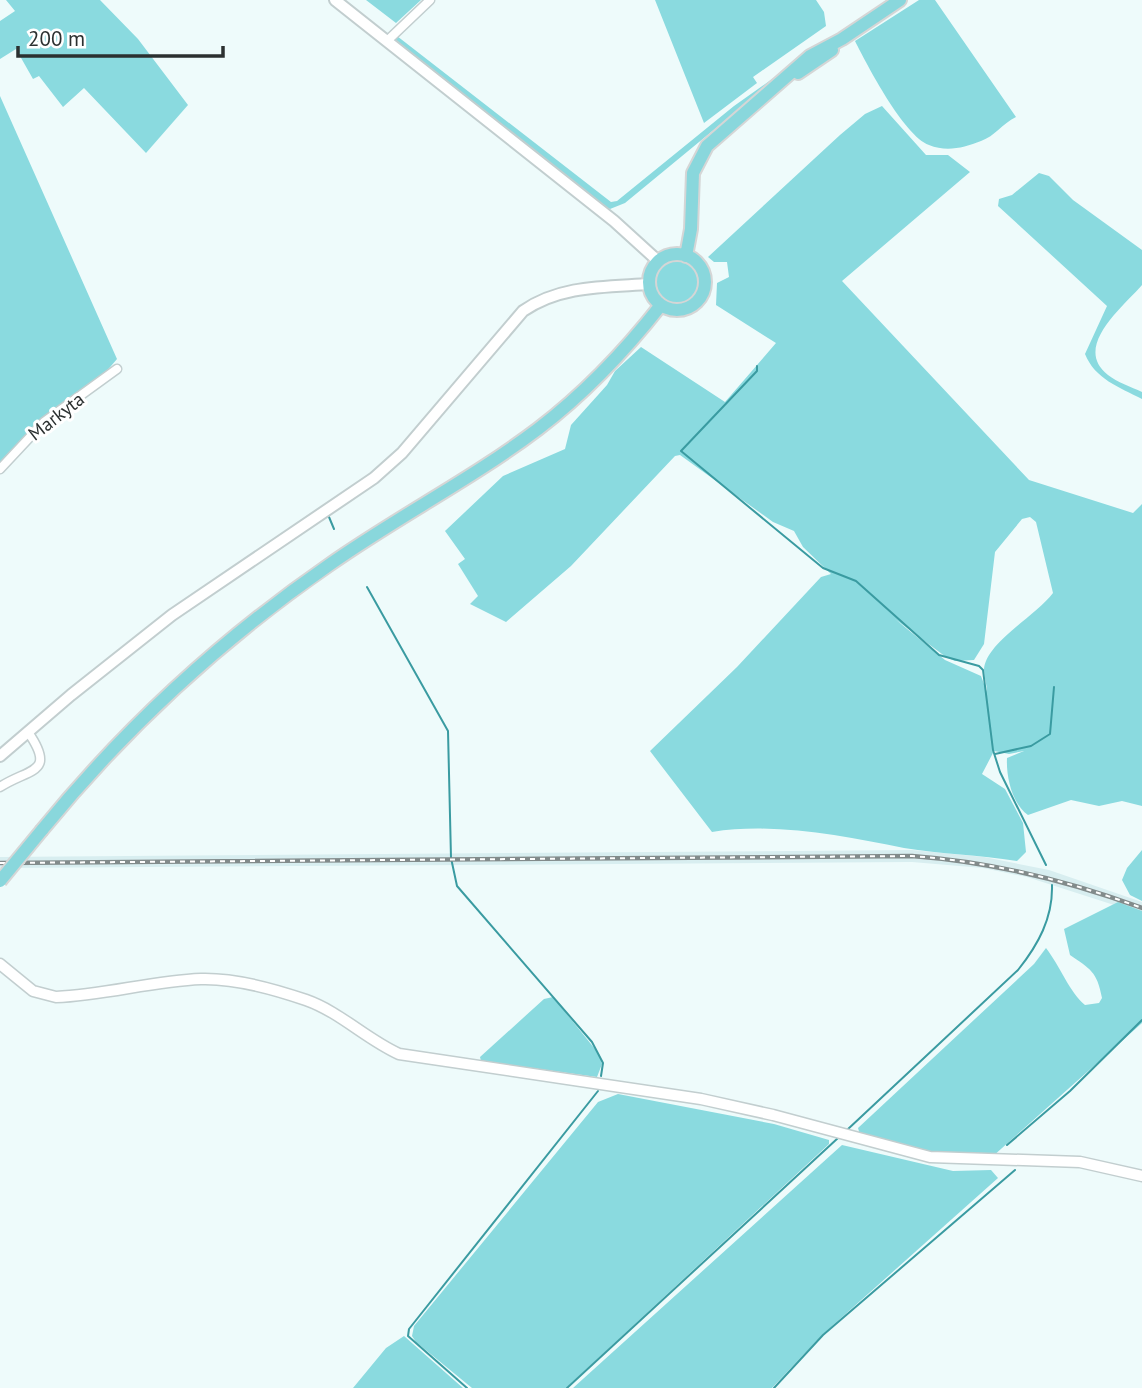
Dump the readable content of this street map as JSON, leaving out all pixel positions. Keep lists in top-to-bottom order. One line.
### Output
{"streets":{"street":["Markyta"]},"scale_bar":"200 m"}
